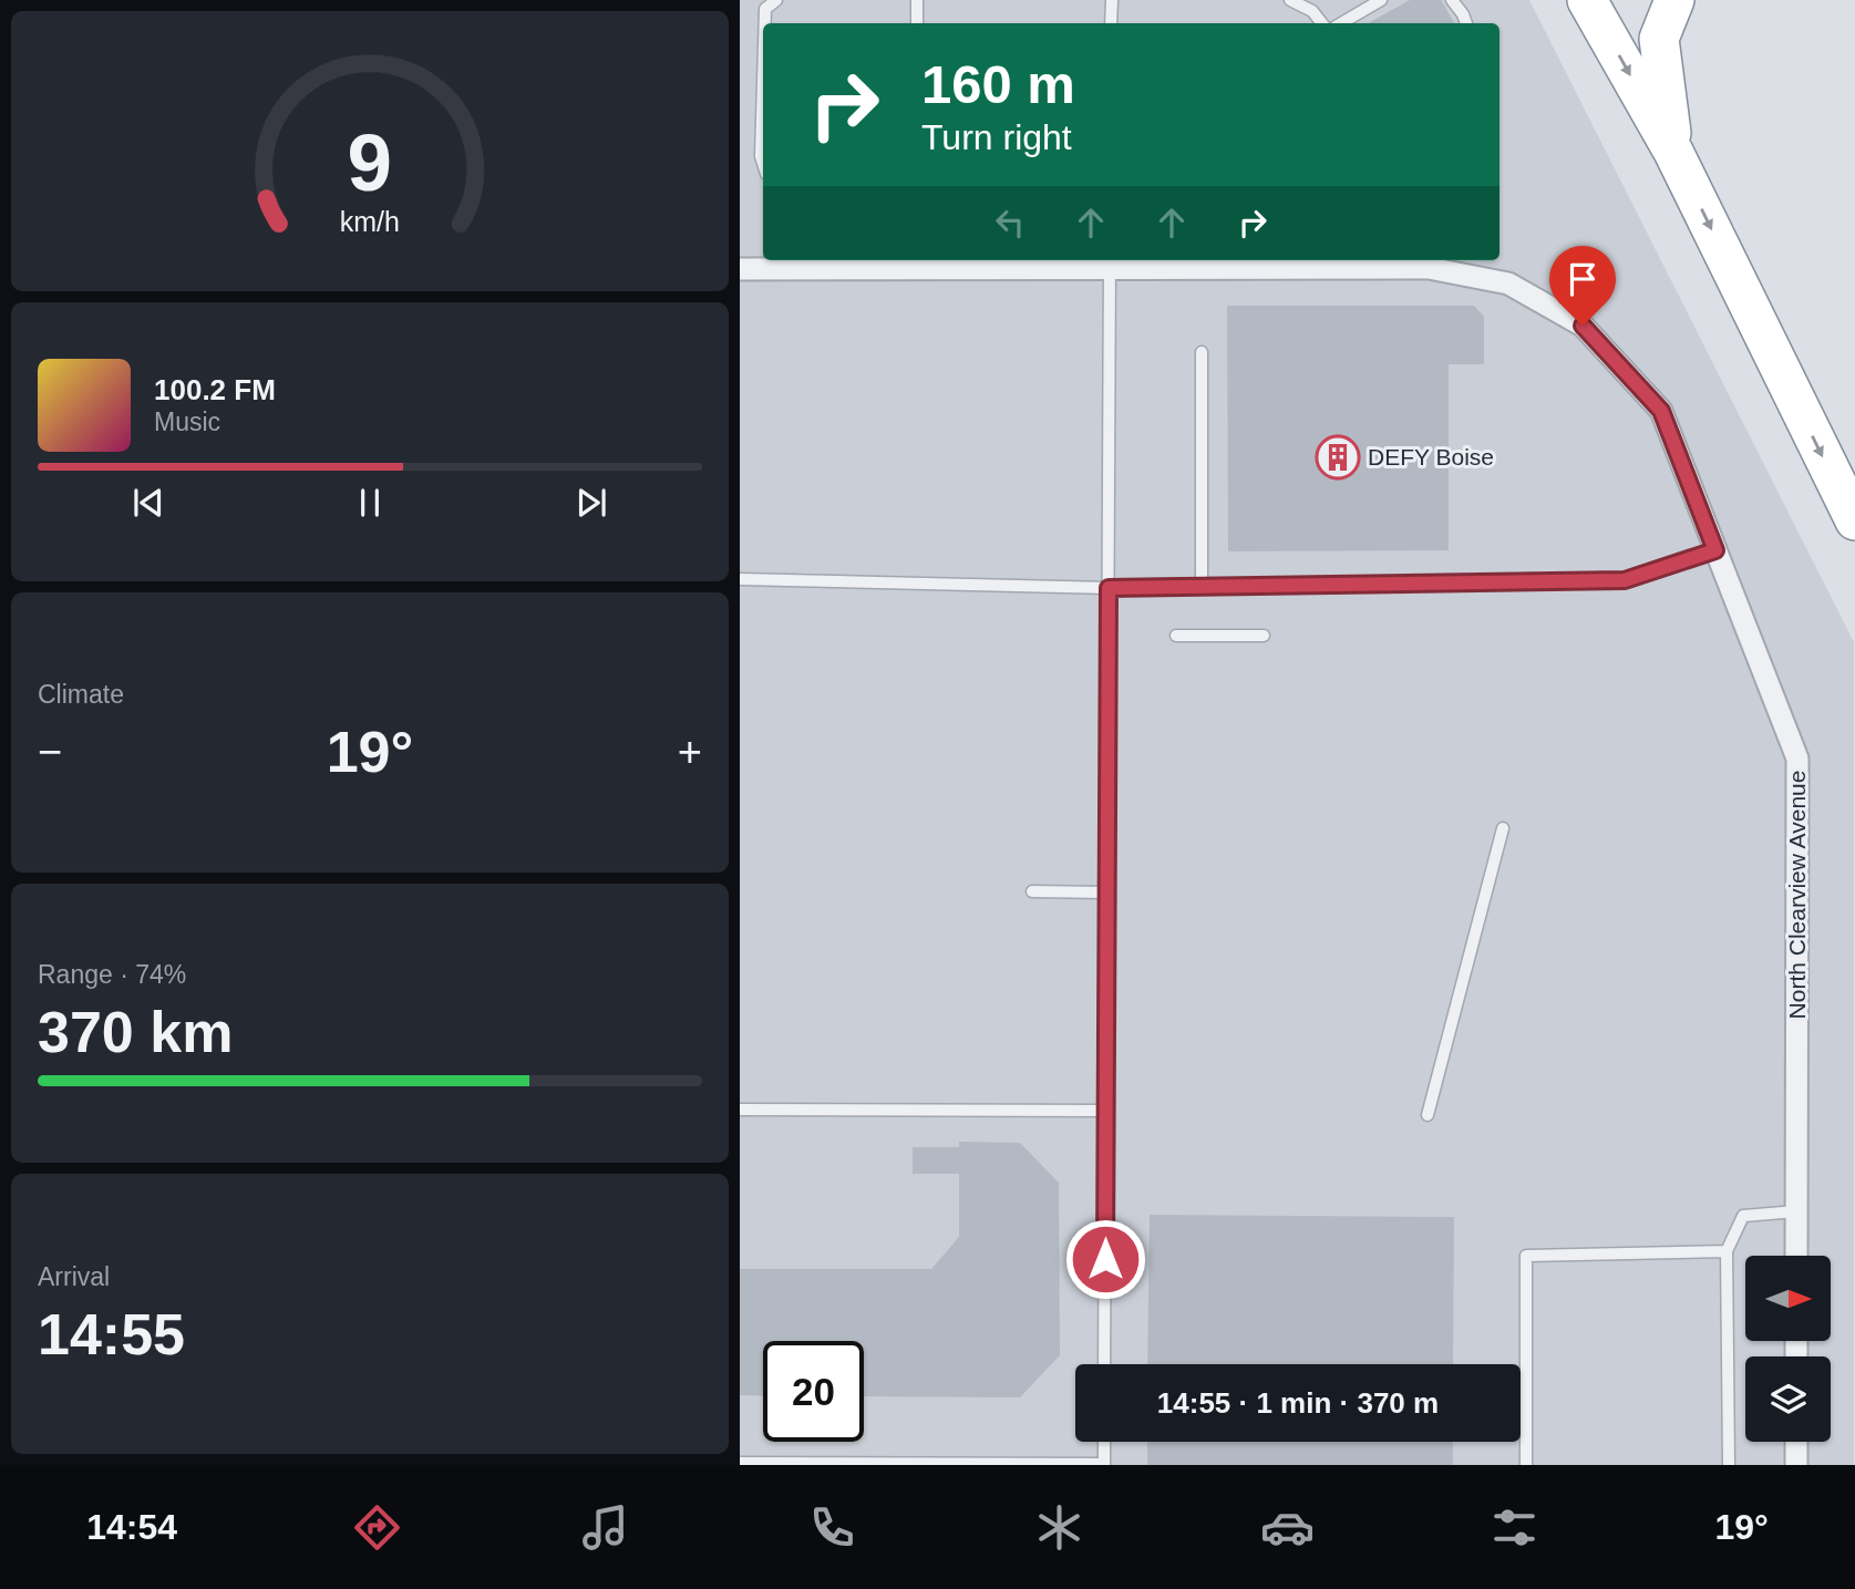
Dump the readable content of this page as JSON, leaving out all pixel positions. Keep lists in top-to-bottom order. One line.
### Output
{"streets":{"street":["North Clearview Avenue"]},"places":{"building":["DEFY Boise"]},"north":"right","page":{"turn":["160 m","Turn right"],"song":["100.2 FM","Music"],"tile":["Climate",["Range · 74%","370 km"],["Arrival","14:55"]],"heat":["−","19°","+"],"limit":"20","trip":"14:55 · 1 min · 370 m","tabs":["14:54","19°"],"gauge":["9","km/h"]}}
